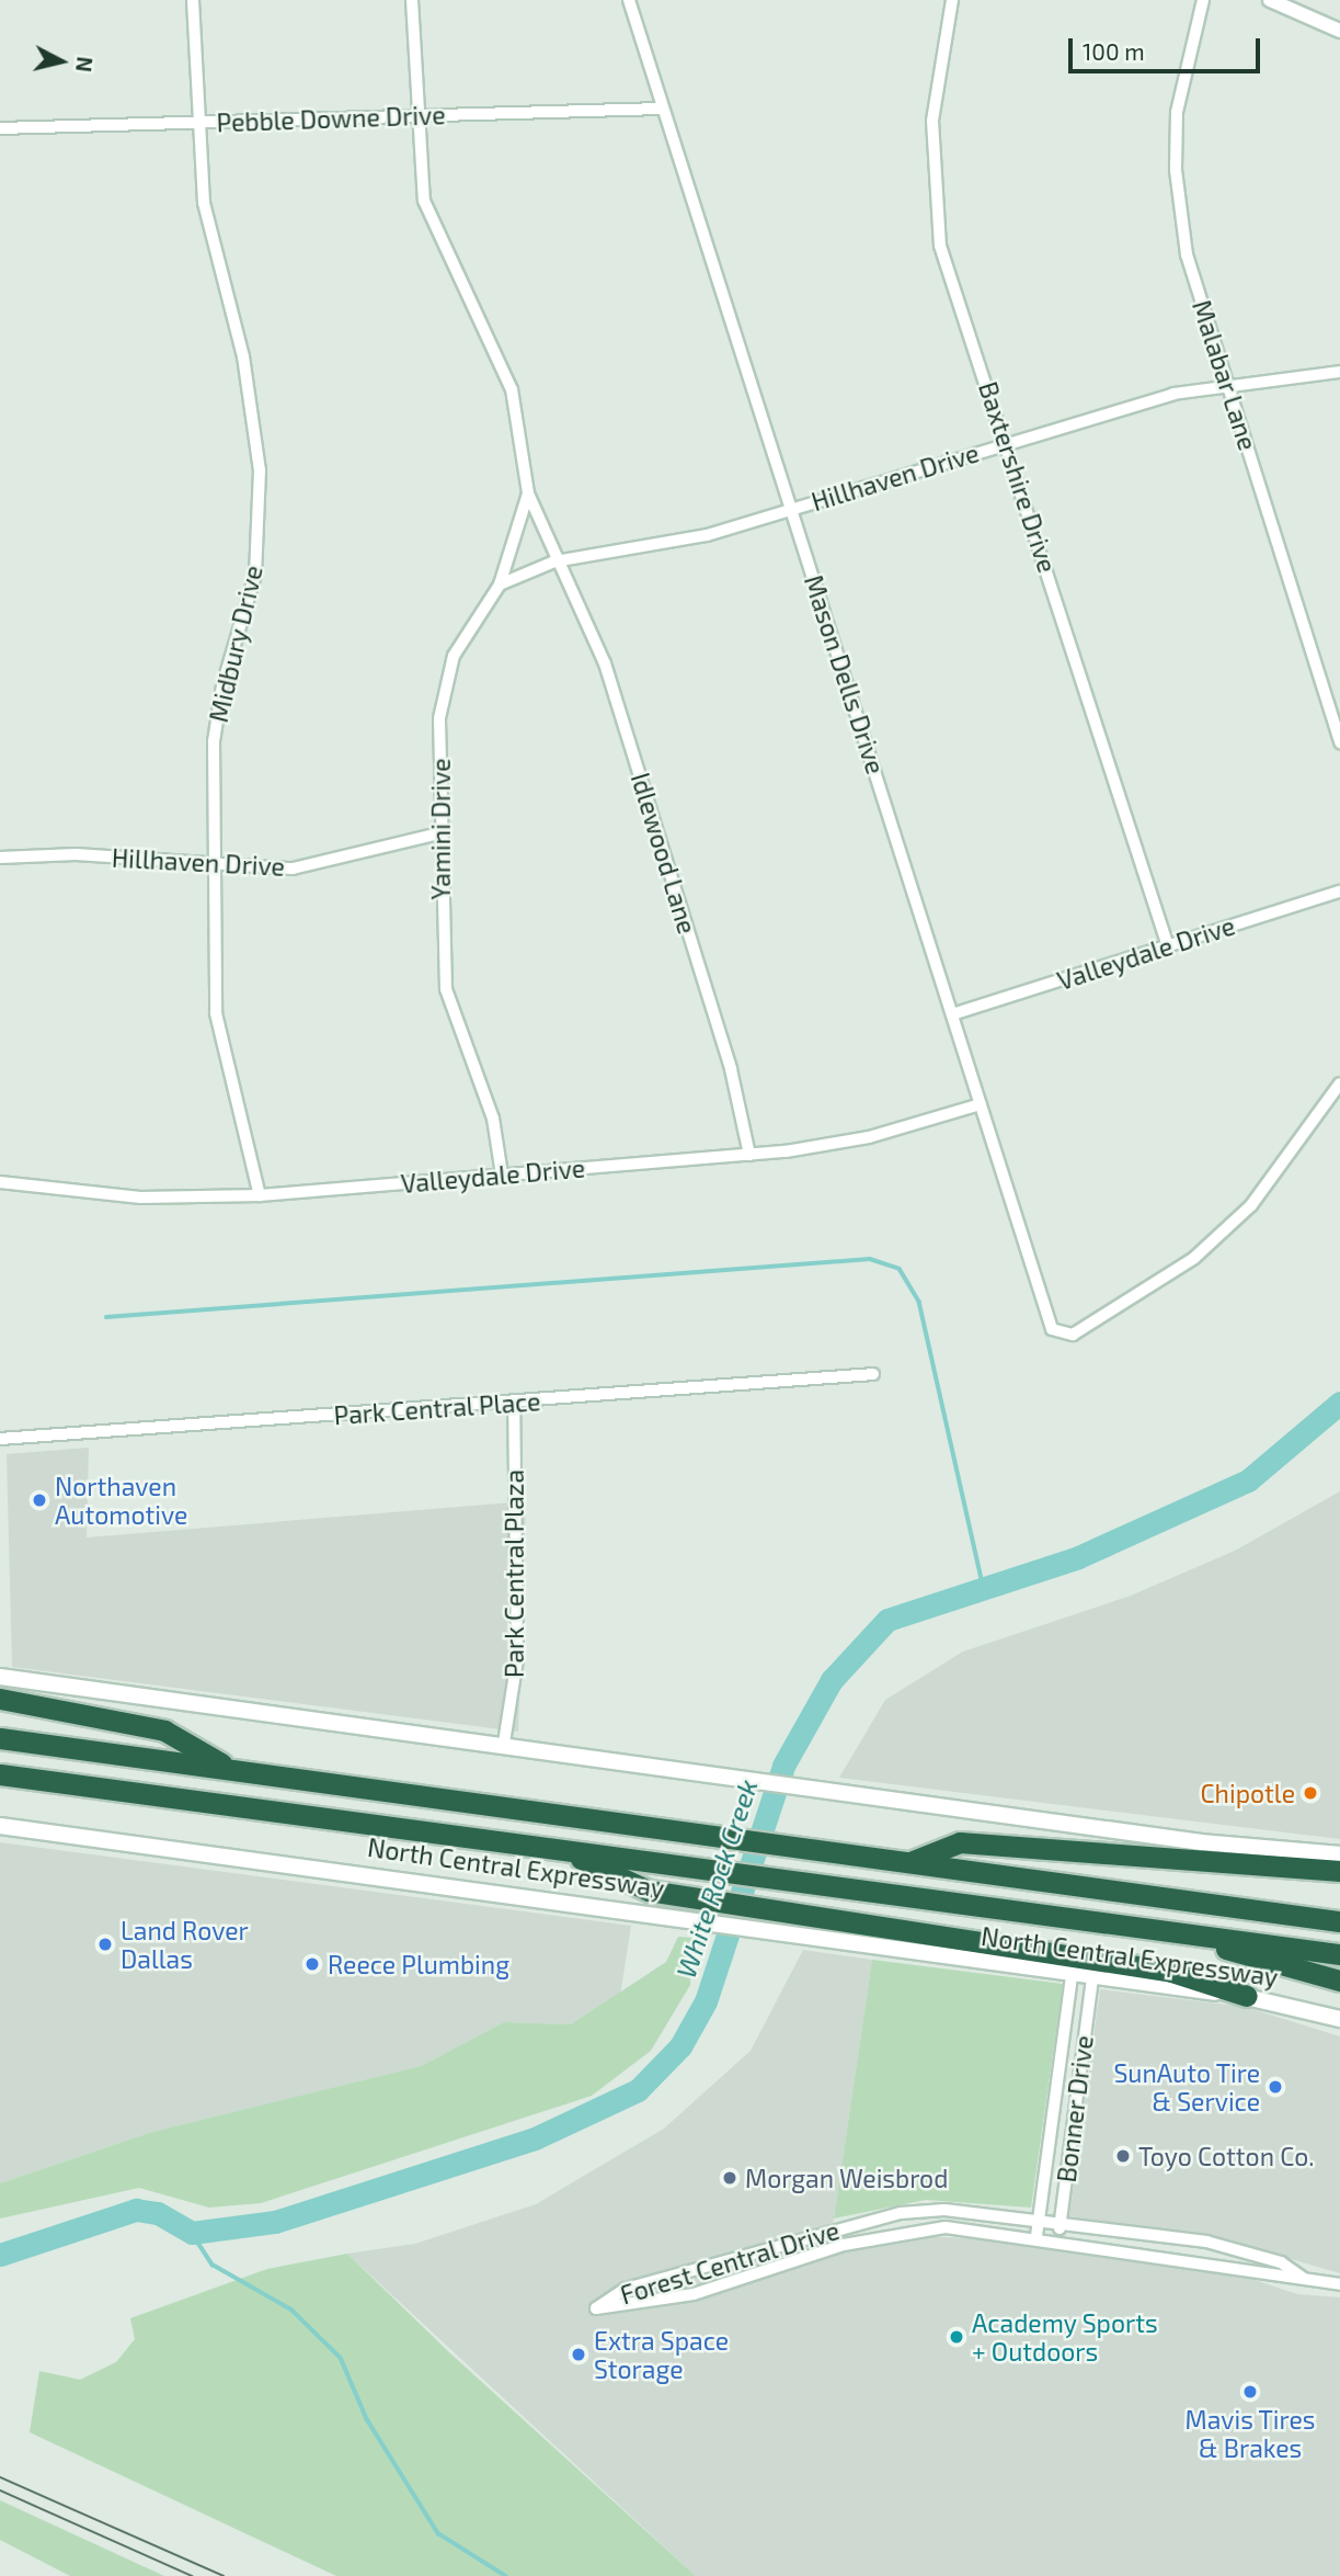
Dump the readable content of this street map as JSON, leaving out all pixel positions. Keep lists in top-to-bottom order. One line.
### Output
{"streets":{"highway":["North Central Expressway"],"street":["Pebble Downe Drive","Malabar Lane","Hillhaven Drive","Baxtershire Drive","Midbury Drive","Mason Dells Drive","Yamini Drive","Idlewood Lane","Valleydale Drive","Park Central Place","Park Central Plaza","Bonner Drive","Forest Central Drive"]},"crossings":[["Pebble Downe Drive","Midbury Drive"],["Pebble Downe Drive","Mason Dells Drive"],["Pebble Downe Drive","Yamini Drive"],["Malabar Lane","Hillhaven Drive"],["Hillhaven Drive","Baxtershire Drive"],["Hillhaven Drive","Midbury Drive"],["Hillhaven Drive","Mason Dells Drive"],["Hillhaven Drive","Yamini Drive"],["Hillhaven Drive","Idlewood Lane"],["Baxtershire Drive","Valleydale Drive"],["Midbury Drive","Valleydale Drive"],["Mason Dells Drive","Valleydale Drive"],["Yamini Drive","Idlewood Lane"],["Yamini Drive","Valleydale Drive"],["Idlewood Lane","Valleydale Drive"],["Park Central Place","Park Central Plaza"],["North Central Expressway","Bonner Drive"],["Bonner Drive","Forest Central Drive"]],"water":["White Rock Creek"],"places":["Northaven Automotive","Chipotle","Land Rover Dallas","Reece Plumbing","SunAuto Tire & Service","Toyo Cotton Co.","Morgan Weisbrod","Academy Sports + Outdoors","Extra Space Storage","Mavis Tires & Brakes"],"scale_bar":"100 m","north":"right"}
